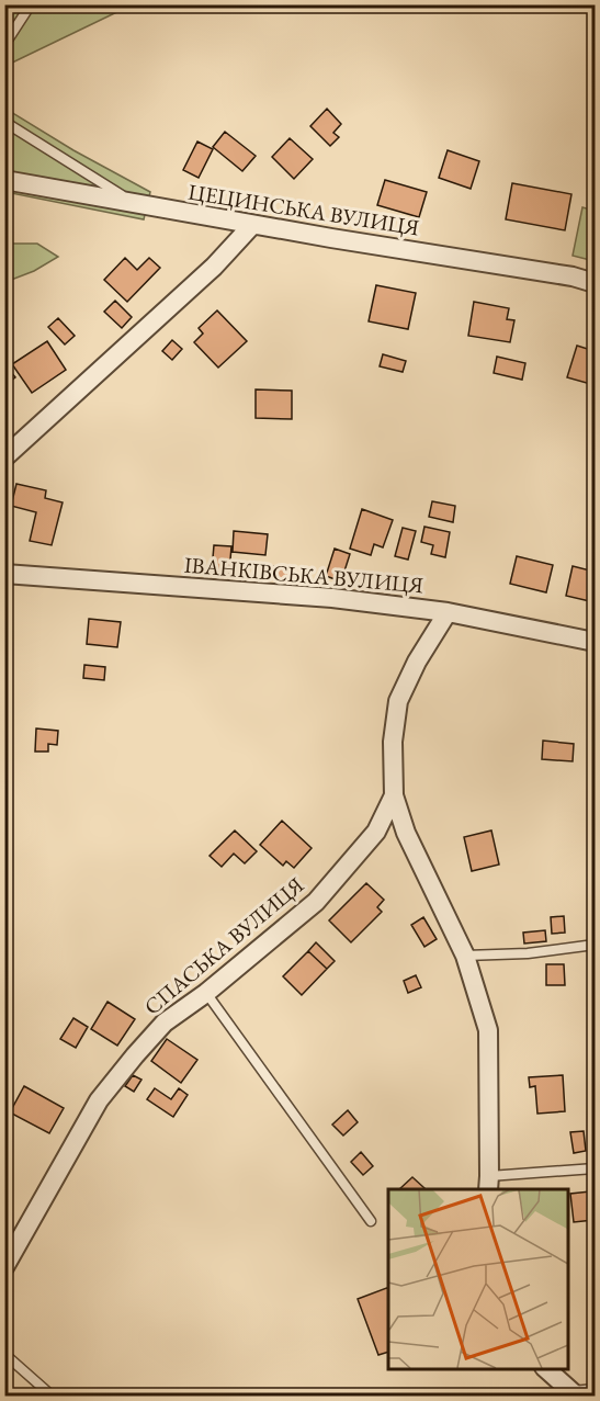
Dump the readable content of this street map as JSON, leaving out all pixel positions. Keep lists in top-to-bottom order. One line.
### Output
{"streets":{"street":["ЦЕЦИНСЬКА ВУЛИЦЯ","ІВАНКІВСЬКА ВУЛИЦЯ","СПАСЬКА ВУЛИЦЯ"]}}
